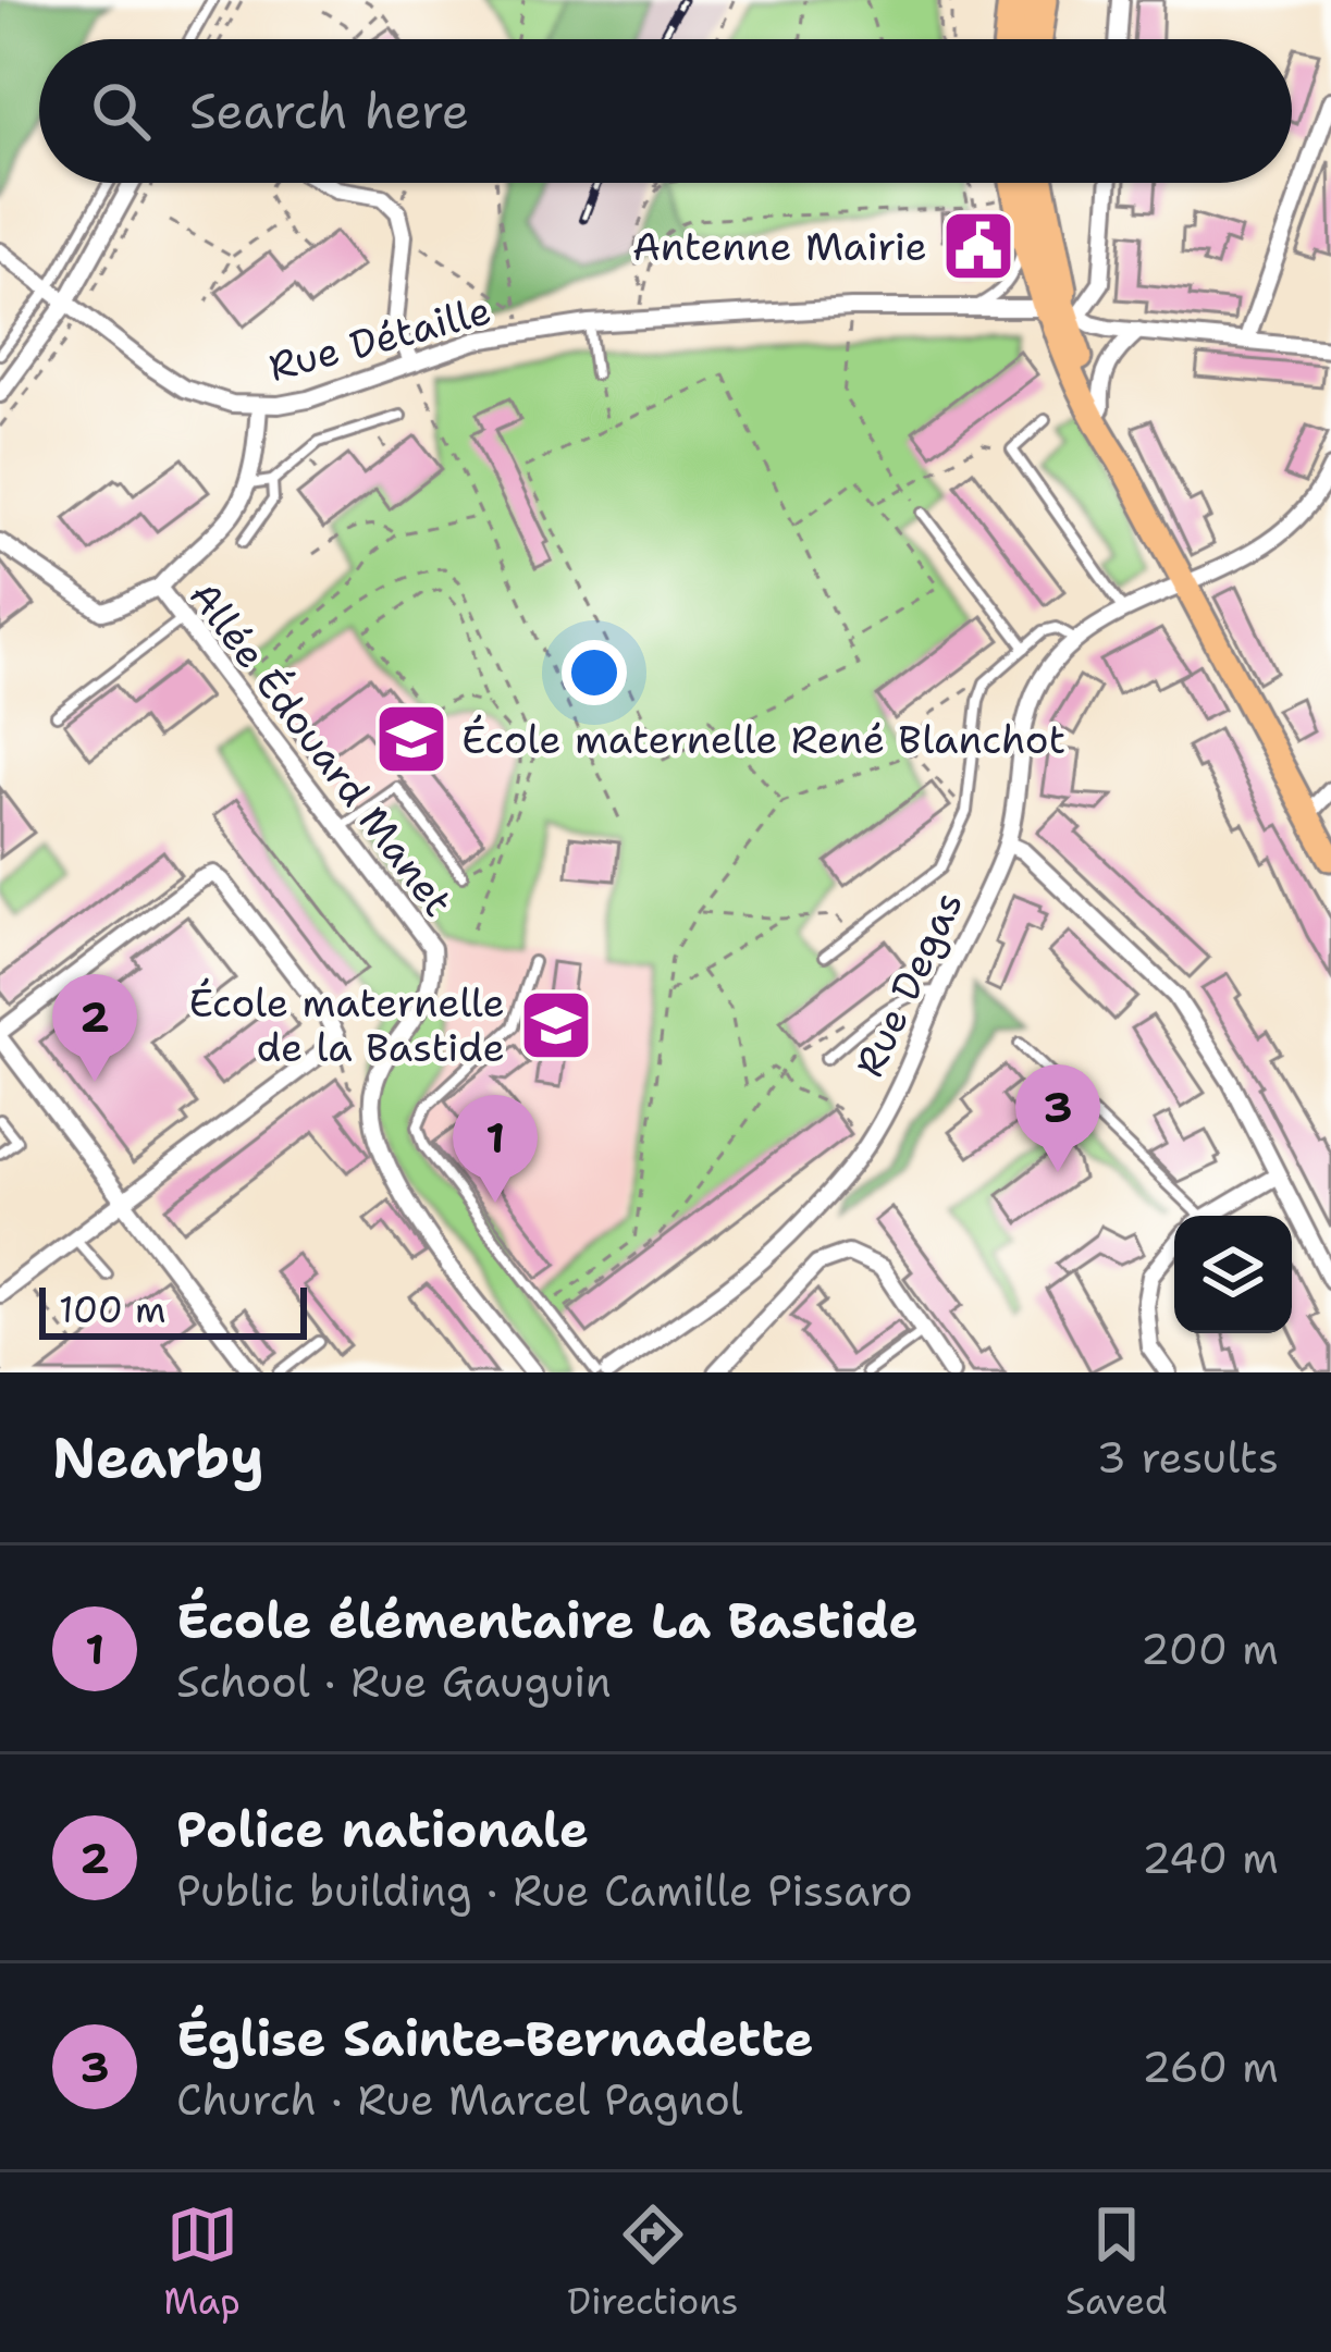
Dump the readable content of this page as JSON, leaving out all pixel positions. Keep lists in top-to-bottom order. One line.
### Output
{"streets":{"street":["Rue Détaille","Allée Édouard Manet","Rue Degas"]},"crossings":[["Rue Détaille","Allée Édouard Manet"]],"places":{"public building":["Antenne Mairie"],"school or university":["École maternelle René Blanchot","École maternelle de la Bastide"]},"scale_bar":"100 m","page":{"search":"Search here","pins":["2","3","1"],"scale":"100 m","heading":["Nearby","3 results"],"list":[{"mark":"1","name":"École élémentaire La Bastide","note":"School · Rue Gauguin","value":"200 m"},{"mark":"2","name":"Police nationale","note":"Public building · Rue Camille Pissaro","value":"240 m"},{"mark":"3","name":"Église Sainte-Bernadette","note":"Church · Rue Marcel Pagnol","value":"260 m"}],"nav":["Map","Directions","Saved"]}}
